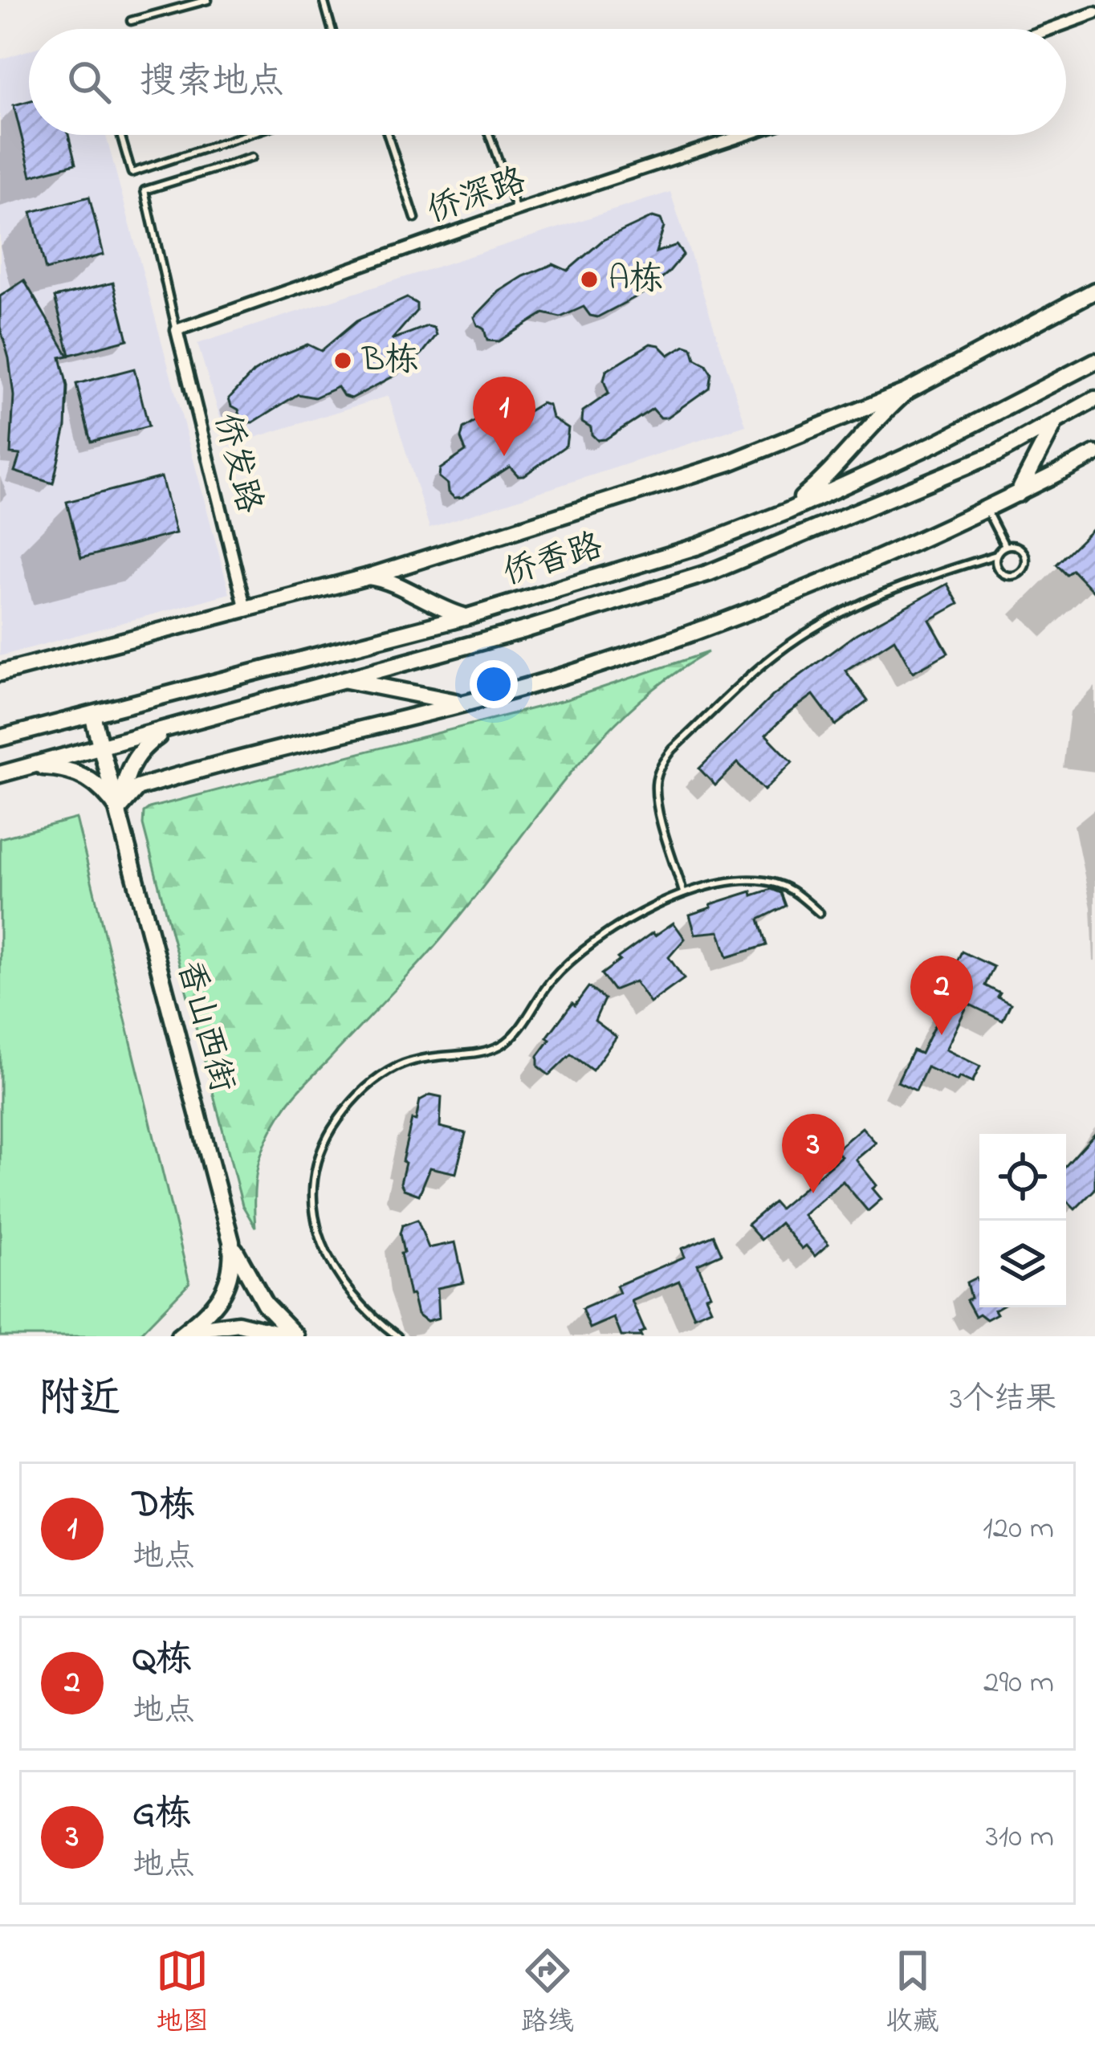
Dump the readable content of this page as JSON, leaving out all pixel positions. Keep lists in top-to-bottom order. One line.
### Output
{"streets":{"main road":["侨香路","香山西街"],"street":["侨深路","侨发路"]},"crossings":[["侨深路","侨发路"],["侨香路","香山西街"]],"places":["A栋","B栋"],"page":{"search":"搜索地点","pins":["1","2","3"],"heading":["附近","3个结果"],"list":[{"mark":"1","name":"D栋","note":"地点","value":"120 m"},{"mark":"2","name":"Q栋","note":"地点","value":"290 m"},{"mark":"3","name":"G栋","note":"地点","value":"310 m"}],"nav":["地图","路线","收藏"]}}
